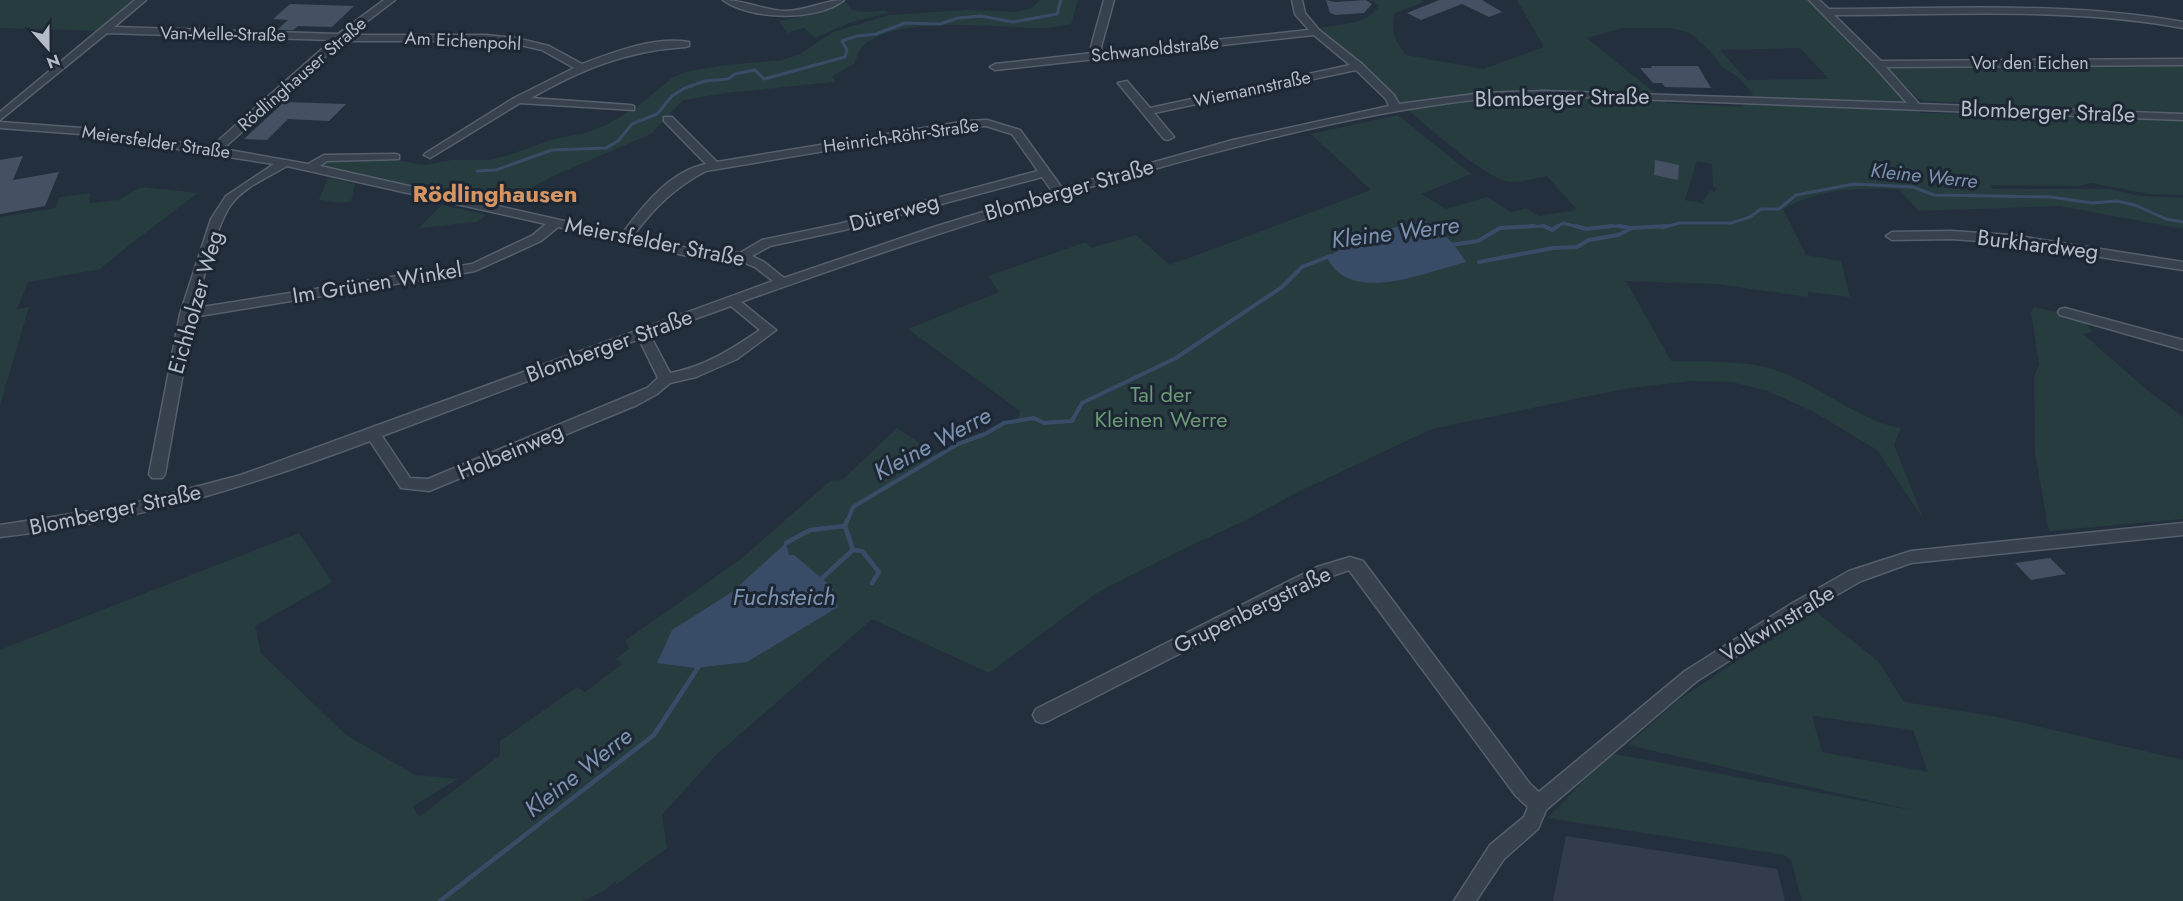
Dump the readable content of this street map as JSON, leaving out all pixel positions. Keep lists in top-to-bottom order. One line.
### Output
{"streets":{"street":["Van-Melle-Straße","Am Eichenpohl","Schwanoldstraße","Vor den Eichen","Rödlinghauser Straße","Wiemannstraße","Blomberger Straße","Heinrich-Röhr-Straße","Meiersfelder Straße","Dürerweg","Burkhardweg","Im Grünen Winkel","Eichholzer Weg","Holbeinweg","Grupenbergstraße","Volkwinstraße"]},"crossings":[["Van-Melle-Straße","Am Eichenpohl"],["Van-Melle-Straße","Rödlinghauser Straße"],["Am Eichenpohl","Rödlinghauser Straße"],["Rödlinghauser Straße","Meiersfelder Straße"],["Blomberger Straße","Heinrich-Röhr-Straße"],["Blomberger Straße","Meiersfelder Straße"],["Blomberger Straße","Holbeinweg"],["Heinrich-Röhr-Straße","Meiersfelder Straße"],["Heinrich-Röhr-Straße","Dürerweg"],["Meiersfelder Straße","Dürerweg"],["Meiersfelder Straße","Im Grünen Winkel"],["Meiersfelder Straße","Eichholzer Weg"],["Im Grünen Winkel","Eichholzer Weg"],["Grupenbergstraße","Volkwinstraße"]],"districts":["Rödlinghausen"],"water":["Kleine Werre","Fuchsteich"],"parks":["Tal der Kleinen Werre"],"north":"bottom"}
